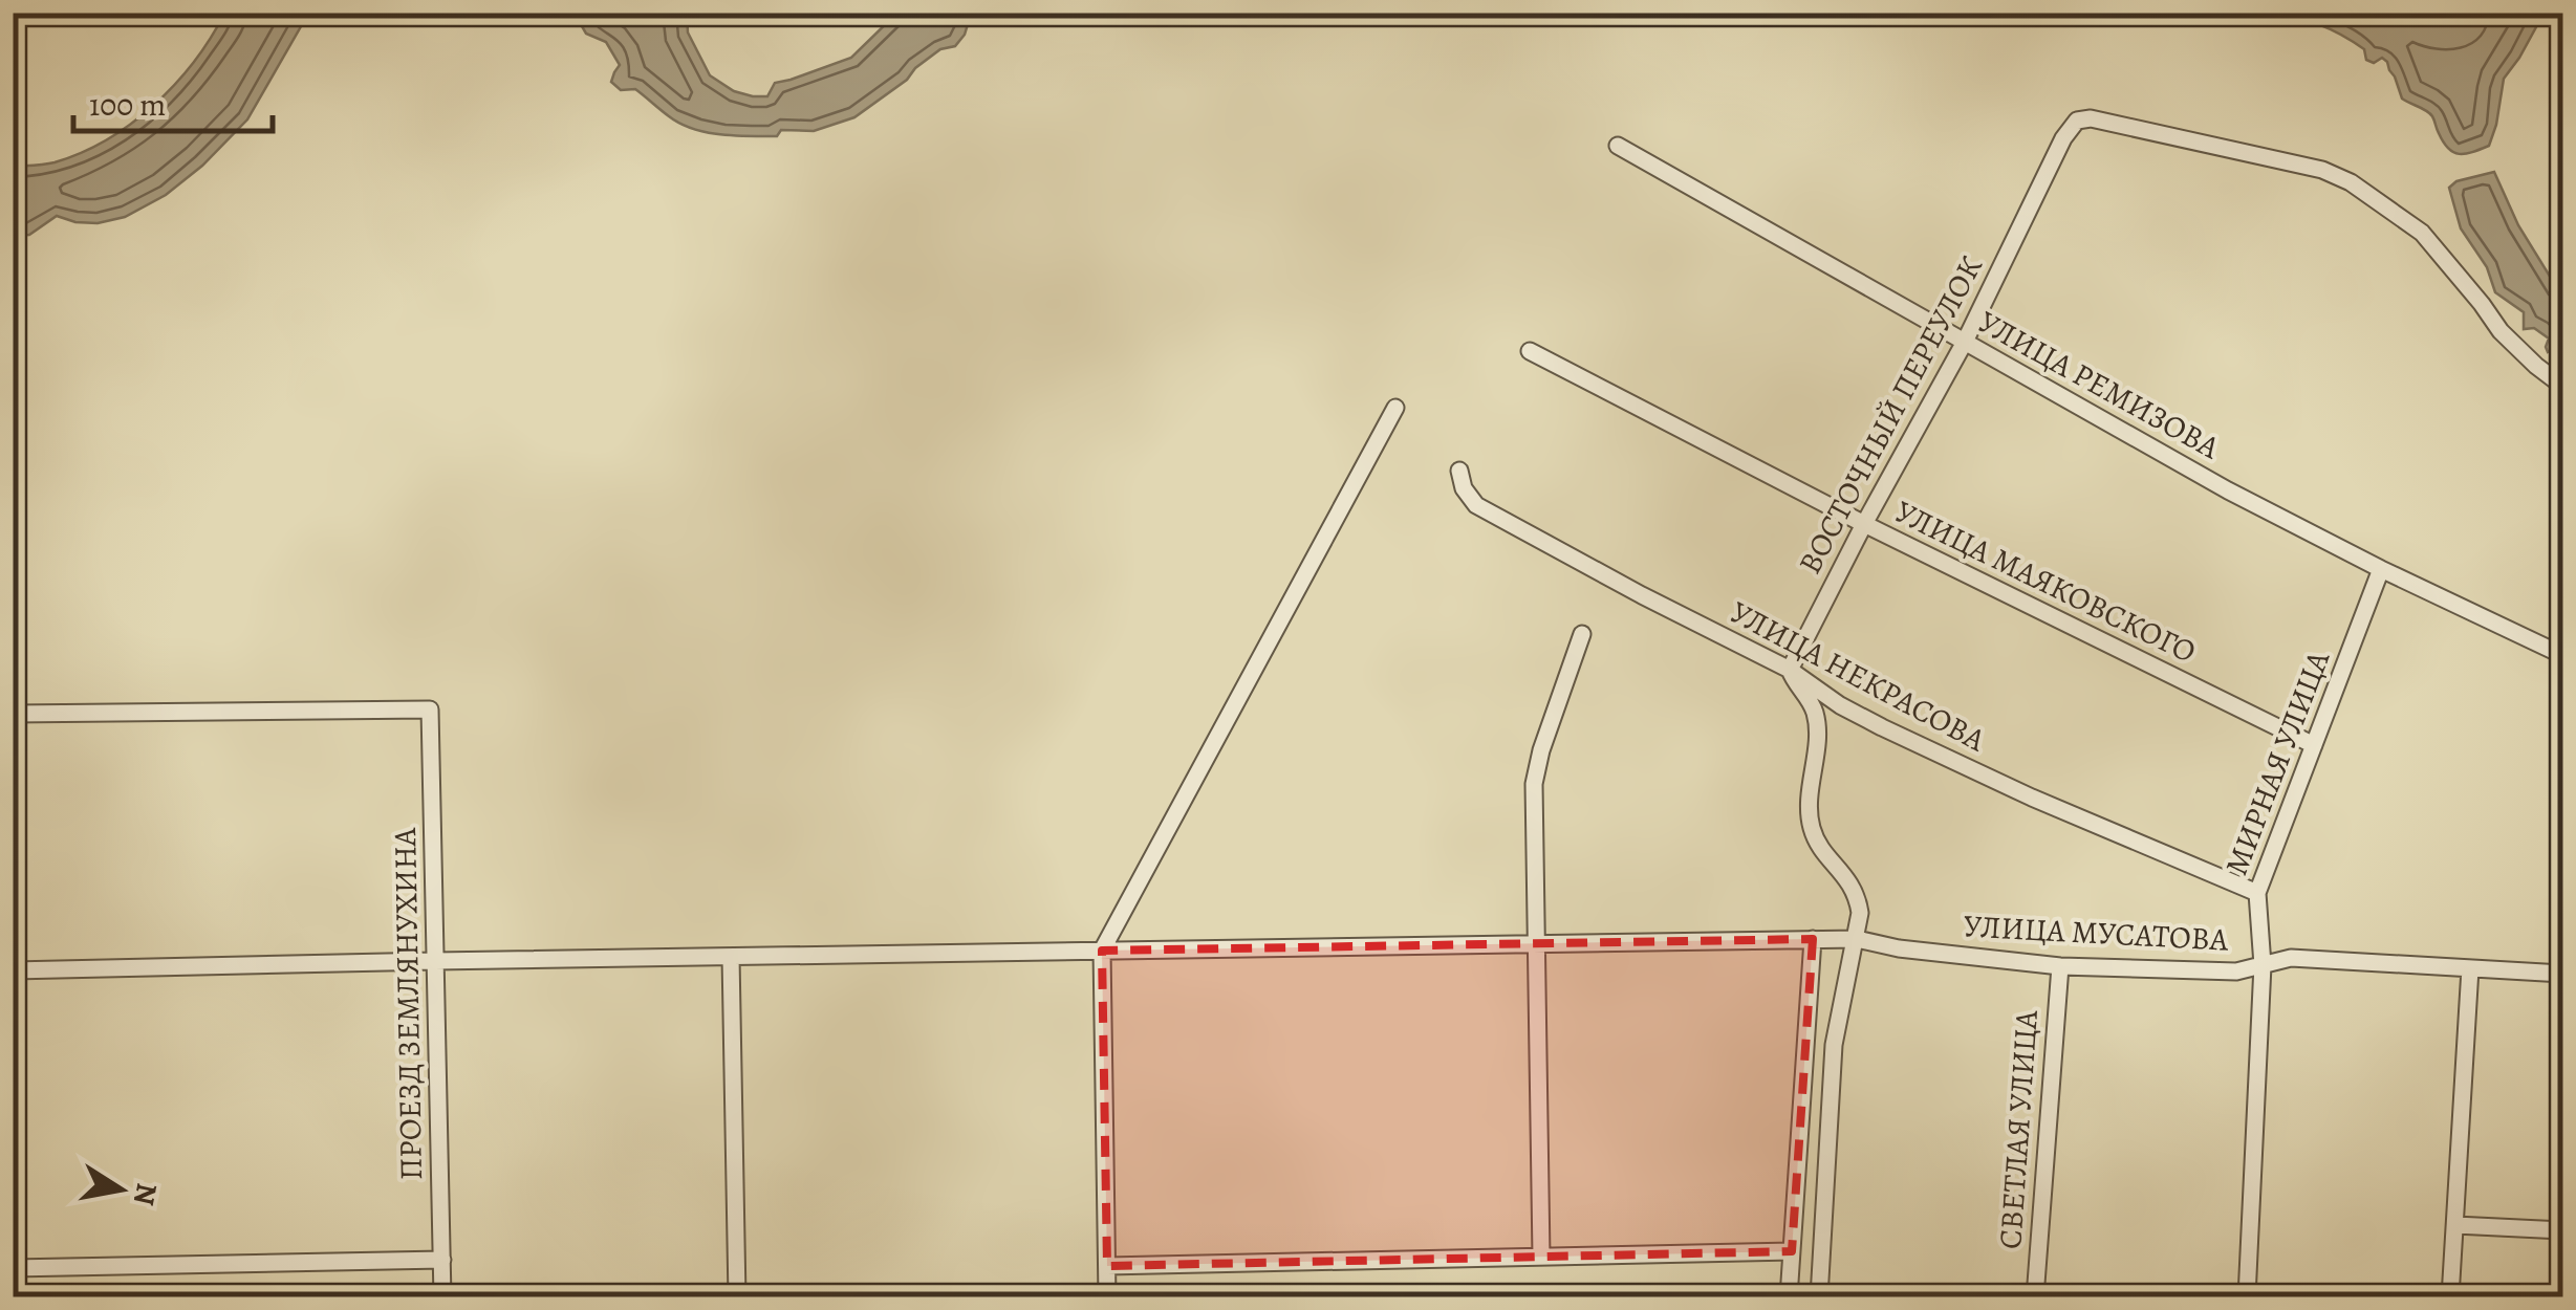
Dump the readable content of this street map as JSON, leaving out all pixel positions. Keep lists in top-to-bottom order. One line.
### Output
{"streets":{"street":["УЛИЦА РЕМИЗОВА","ВОСТОЧНЫЙ ПЕРЕУЛОК","УЛИЦА МАЯКОВСКОГО","УЛИЦА НЕКРАСОВА","МИРНАЯ УЛИЦА","УЛИЦА МУСАТОВА","ПРОЕЗД ЗЕМЛЯНУХИНА","СВЕТЛАЯ УЛИЦА"]},"crossings":[["УЛИЦА РЕМИЗОВА","ВОСТОЧНЫЙ ПЕРЕУЛОК"],["УЛИЦА РЕМИЗОВА","МИРНАЯ УЛИЦА"],["ВОСТОЧНЫЙ ПЕРЕУЛОК","УЛИЦА МАЯКОВСКОГО"],["ВОСТОЧНЫЙ ПЕРЕУЛОК","УЛИЦА НЕКРАСОВА"],["УЛИЦА МАЯКОВСКОГО","МИРНАЯ УЛИЦА"],["УЛИЦА НЕКРАСОВА","МИРНАЯ УЛИЦА"],["МИРНАЯ УЛИЦА","УЛИЦА МУСАТОВА"],["УЛИЦА МУСАТОВА","ПРОЕЗД ЗЕМЛЯНУХИНА"],["УЛИЦА МУСАТОВА","СВЕТЛАЯ УЛИЦА"]],"scale_bar":"100 m","north":"right"}
